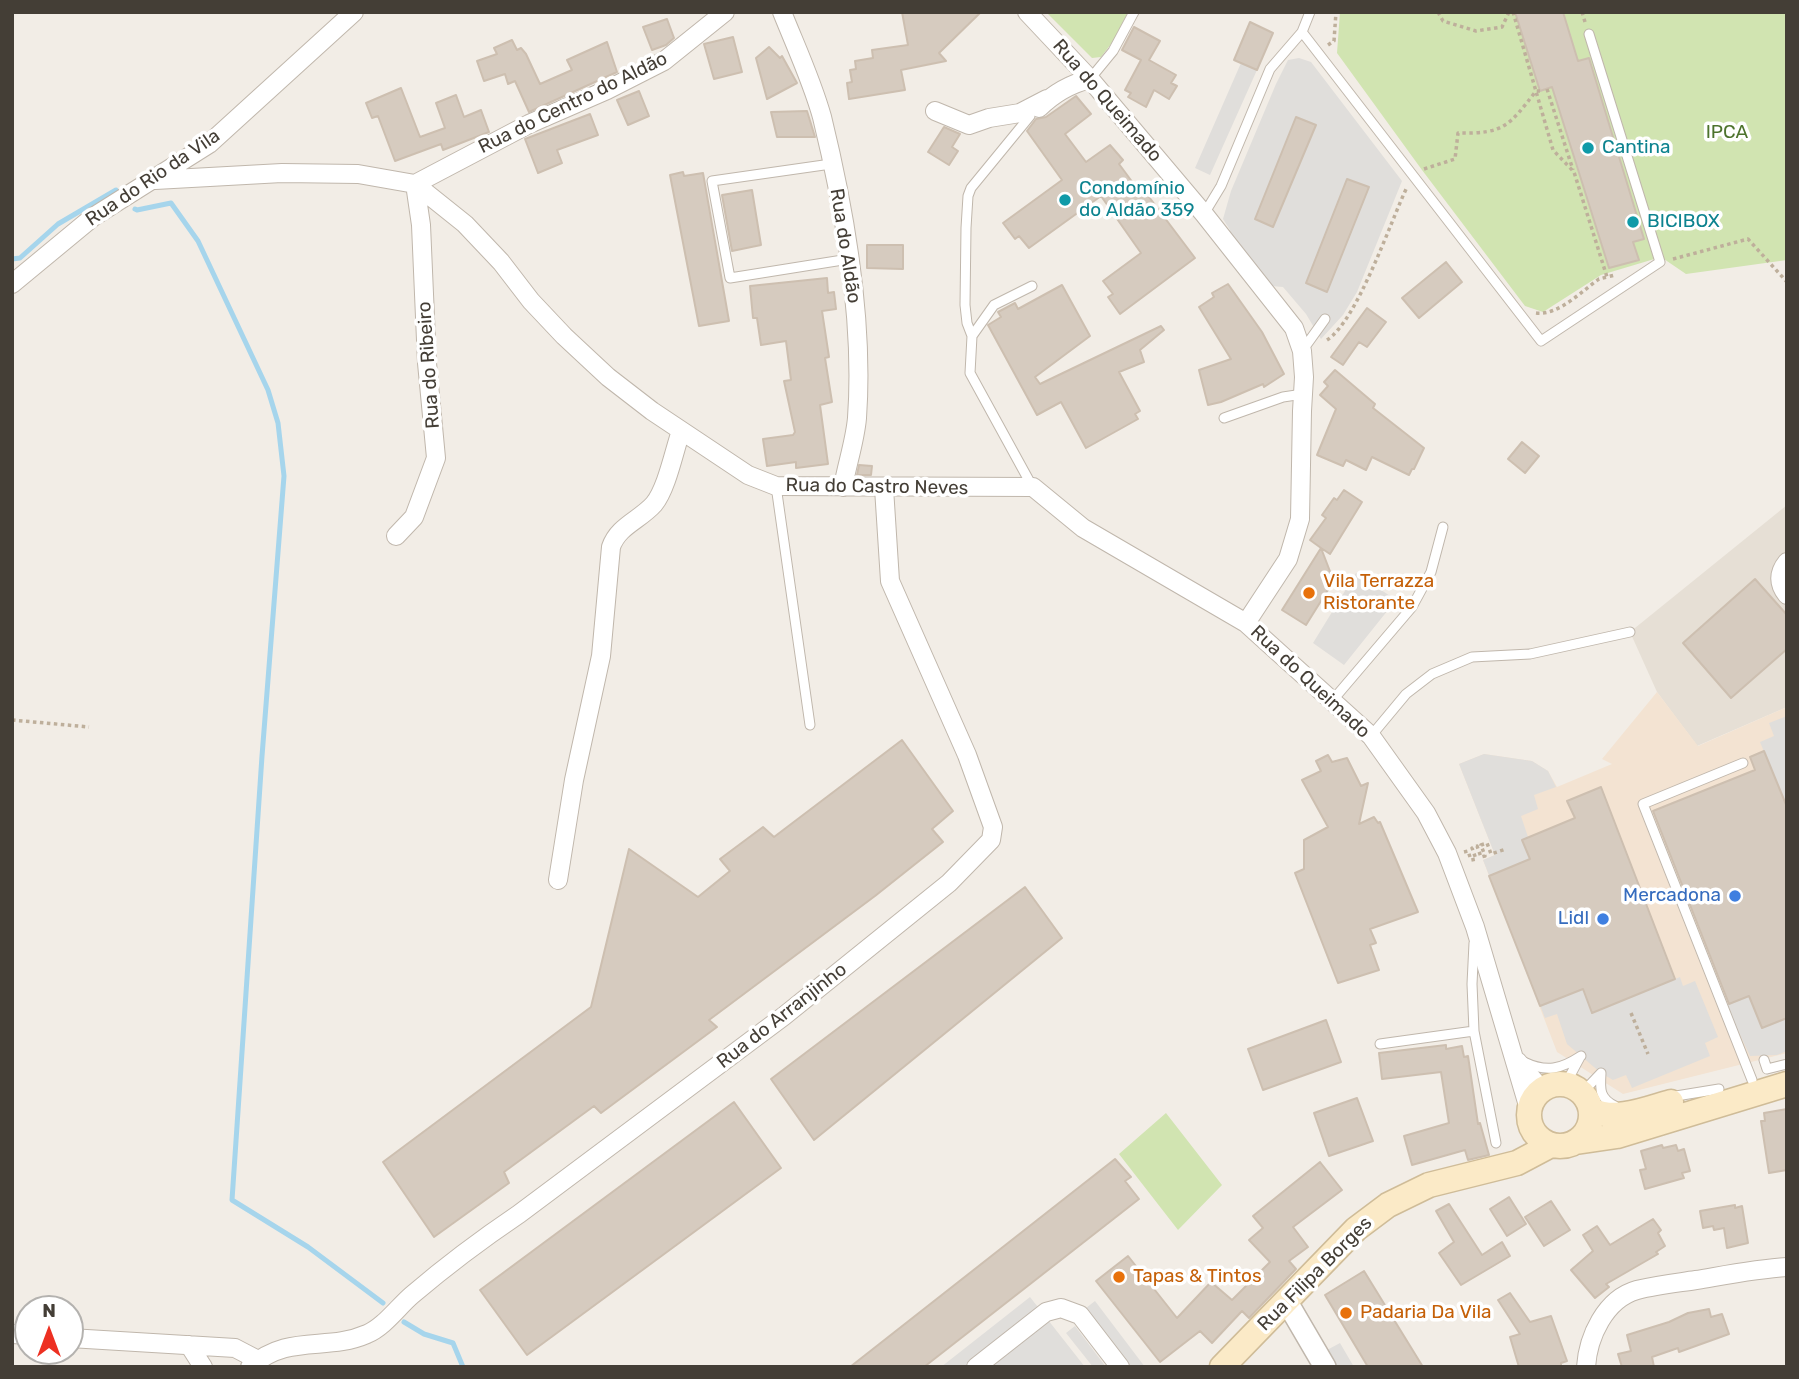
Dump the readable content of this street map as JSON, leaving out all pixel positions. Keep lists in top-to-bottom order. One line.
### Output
{"streets":{"main road":["Rua Filipa Borges"],"street":["Rua do Queimado","Rua do Centro do Aldão","Rua do Rio da Vila","Rua do Aldão","Rua do Ribeiro","Rua do Castro Neves","Rua do Arranjinho"]},"crossings":[["Rua do Centro do Aldão","Rua do Ribeiro"],["Rua do Centro do Aldão","Rua do Castro Neves"],["Rua do Aldão","Rua do Castro Neves"],["Rua do Ribeiro","Rua do Castro Neves"],["Rua do Castro Neves","Rua do Arranjinho"]],"parks":["IPCA"],"places":["Cantina","Condomínio do Aldão 359","BICIBOX","Vila Terrazza Ristorante","Mercadona","Lidl","Tapas & Tintos","Padaria Da Vila"],"north":"top"}
